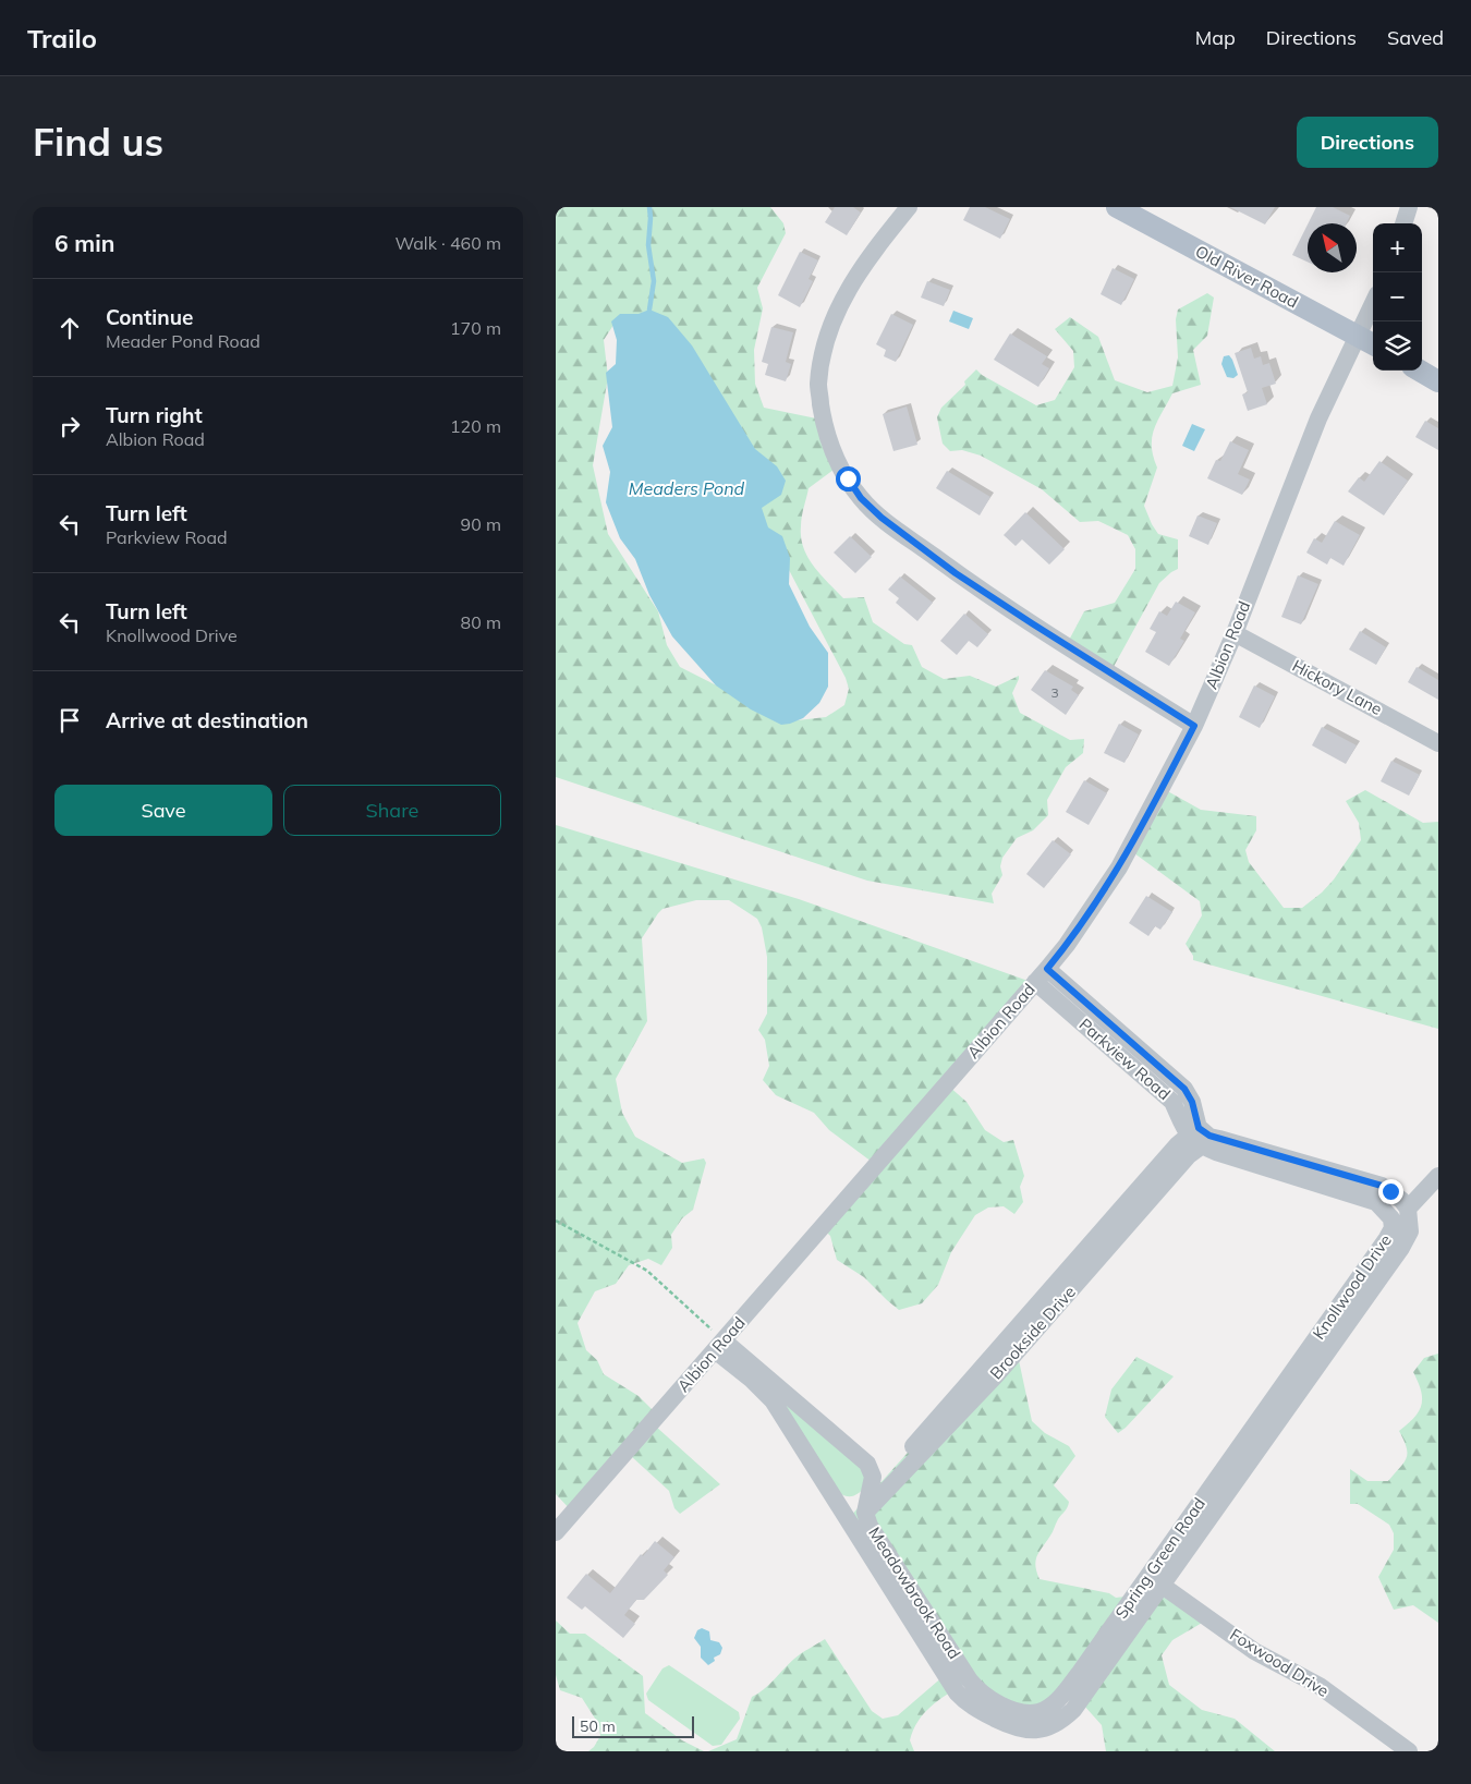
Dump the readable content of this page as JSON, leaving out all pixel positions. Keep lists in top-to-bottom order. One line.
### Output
{"streets":{"main road":["Old River Road"],"street":["Albion Road","Hickory Lane","Parkview Road","Knollwood Drive","Brookside Drive","Spring Green Road","Meadowbrook Road","Foxwood Drive"]},"crossings":[["Old River Road","Albion Road"],["Albion Road","Hickory Lane"],["Albion Road","Parkview Road"],["Albion Road","Meadowbrook Road"],["Parkview Road","Knollwood Drive"],["Parkview Road","Brookside Drive"],["Knollwood Drive","Brookside Drive"],["Knollwood Drive","Spring Green Road"],["Brookside Drive","Meadowbrook Road"],["Spring Green Road","Meadowbrook Road"],["Spring Green Road","Foxwood Drive"],["Meadowbrook Road","Foxwood Drive"]],"water":["Meaders Pond"],"house_numbers":["3"],"scale_bar":"50 m","north":"top left","page":{"header":"Trailo","nav":["Map","Directions","Saved"],"buttons":["Directions",["Save","Share"]],"title":"Find us","heading":["6 min","Walk · 460 m"],"map_buttons":["+","−"],"list":[["Continue","Meader Pond Road","170 m"],["Turn right","Albion Road","120 m"],["Turn left","Parkview Road","90 m"],["Turn left","Knollwood Drive","80 m"],"Arrive at destination"],"scale":"50 m"}}
